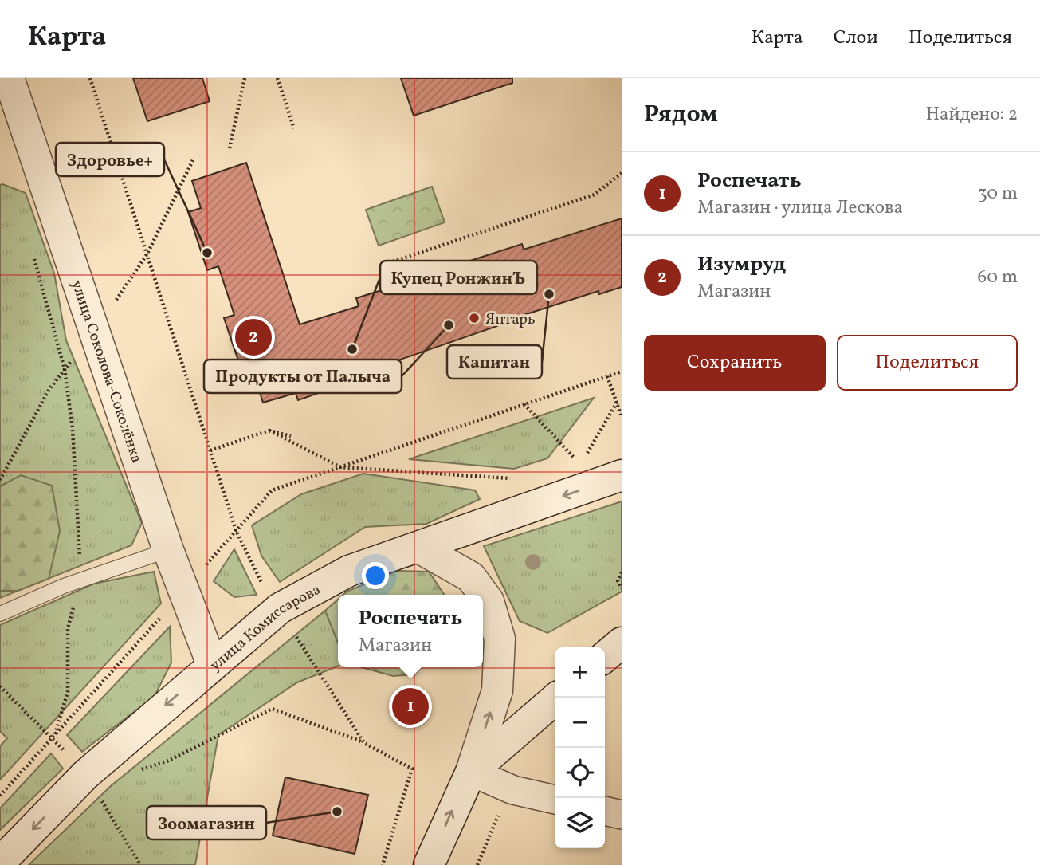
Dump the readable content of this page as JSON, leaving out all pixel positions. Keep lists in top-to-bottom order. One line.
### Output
{"streets":{"main road":["улица Соколова-Соколёнка","улица Комиссарова"]},"crossings":[["улица Соколова-Соколёнка","улица Комиссарова"]],"one_way":["улица Комиссарова"],"places":["Здоровье+","Капитан","Янтарь","Продукты от Палыча","Купец РонжинЪ","Зоомагазин"],"page":{"header":"Карта","nav":["Карта","Слои","Поделиться"],"heading":["Рядом","Найдено: 2"],"list":[{"mark":"1","name":"Роспечать","note":"Магазин · улица Лескова","value":"30 m"},{"mark":"2","name":"Изумруд","note":"Магазин","value":"60 m"}],"pins":["2","1"],"buttons":["Сохранить","Поделиться"],"popup":["Роспечать","Магазин"],"map_buttons":["+","−"]}}
